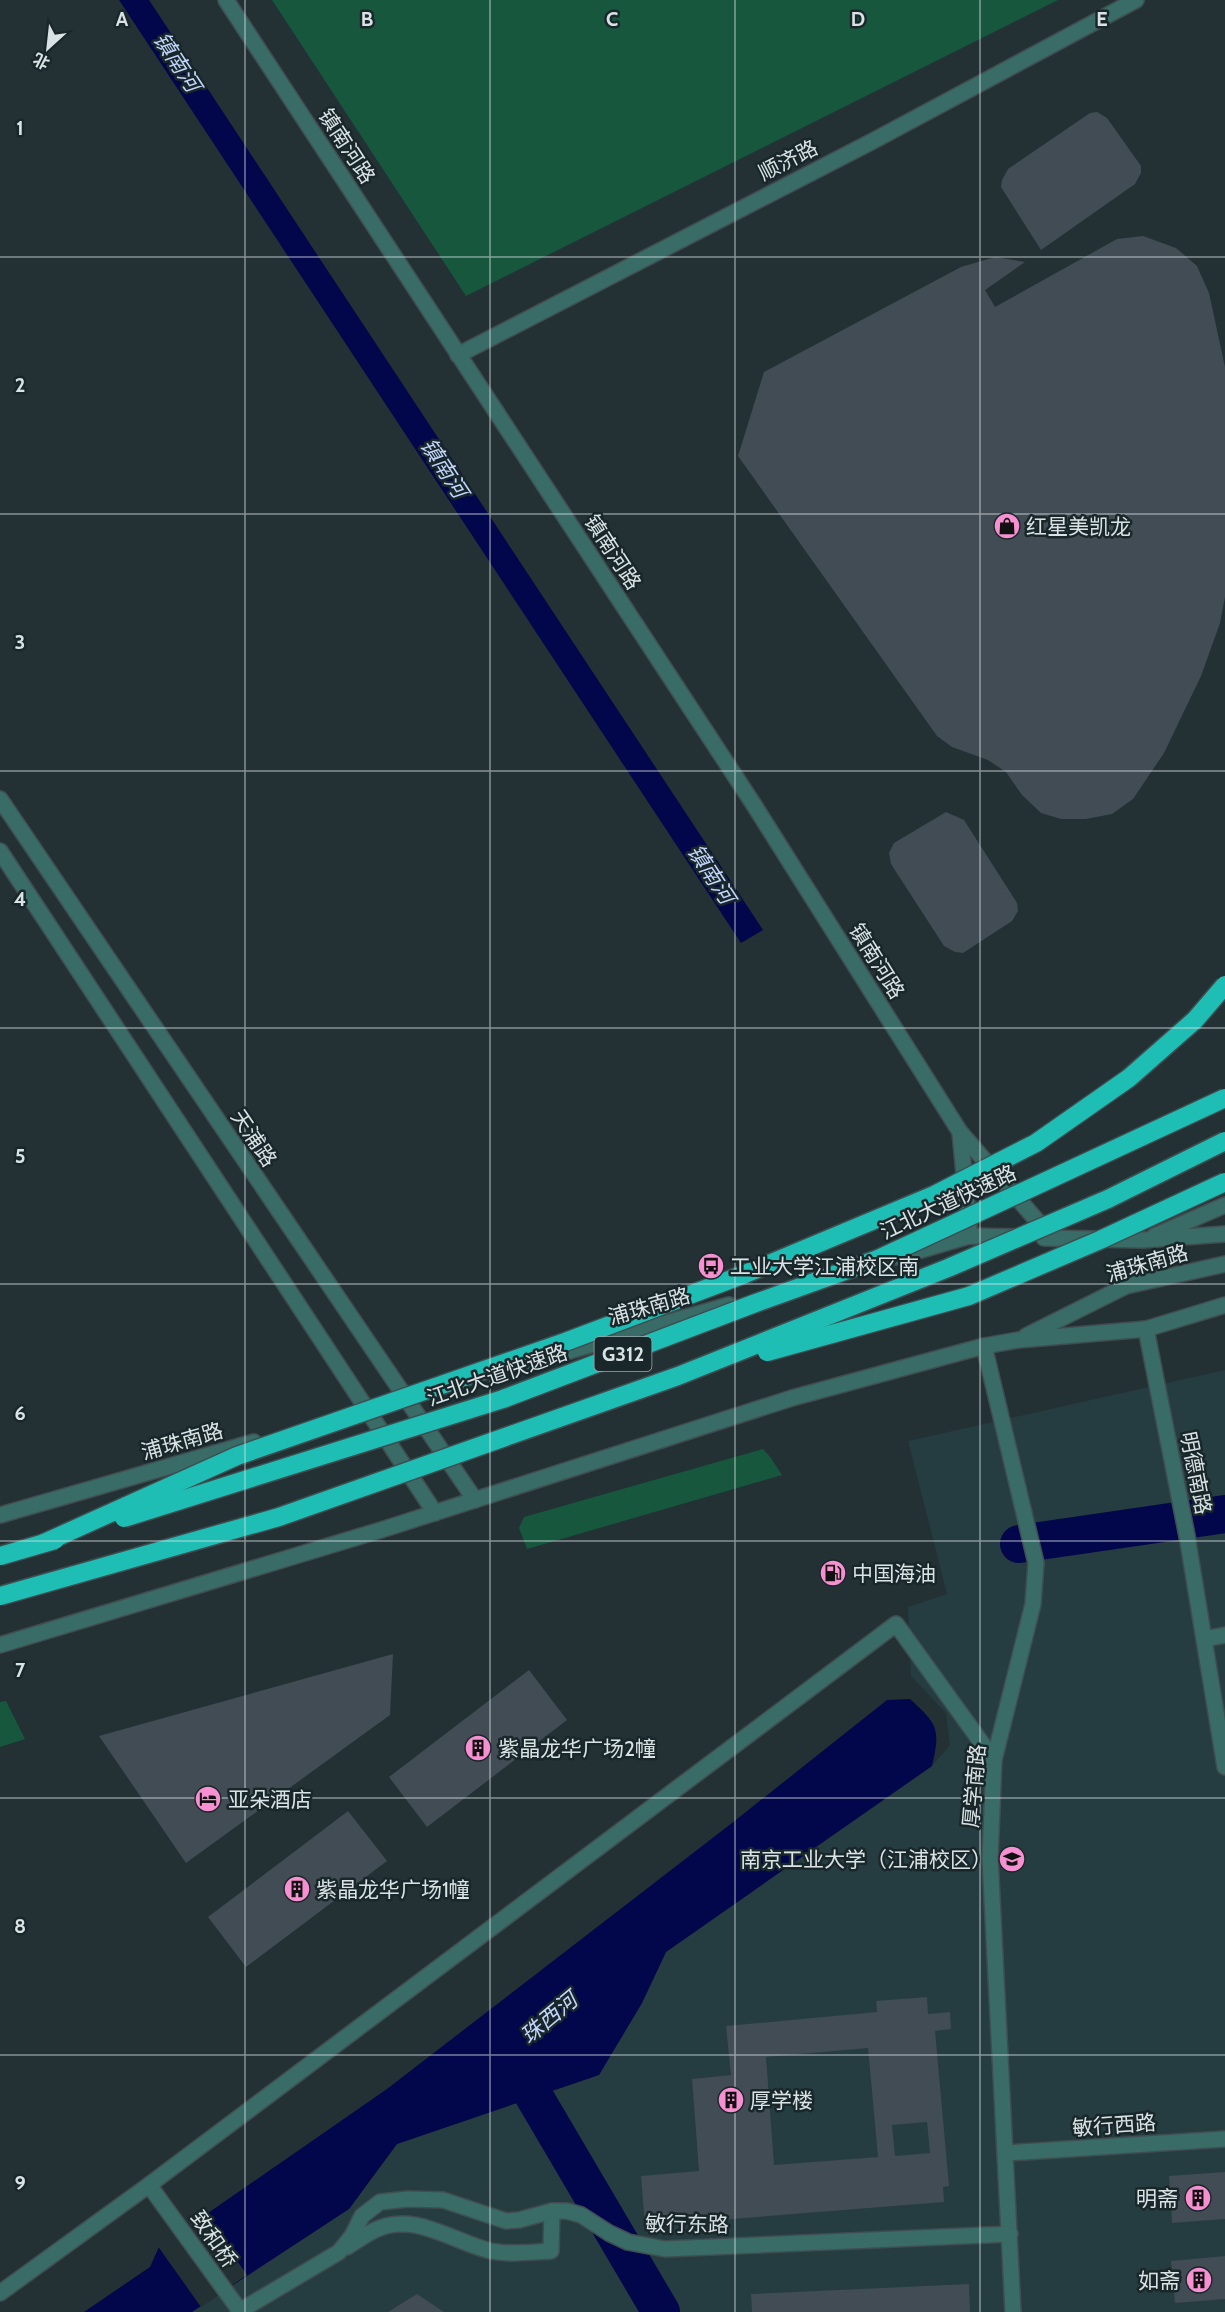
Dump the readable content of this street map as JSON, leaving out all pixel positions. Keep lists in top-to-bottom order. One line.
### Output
{"streets":{"highway":["江北大道快速路","G312"],"street":["镇南河路","顺济路","天浦路","浦珠南路","明德南路","厚学南路","敏行西路","敏行东路","致和桥"]},"crossings":[["镇南河路","顺济路"],["镇南河路","浦珠南路"],["天浦路","浦珠南路"],["浦珠南路","明德南路"],["浦珠南路","厚学南路"],["厚学南路","敏行西路"],["厚学南路","敏行东路"],["敏行东路","致和桥"]],"water":["镇南河","珠西河"],"places":{"shop":["红星美凯龙"],"bus stop":["工业大学江浦校区南"],"fuel station":["中国海油"],"building":["紫晶龙华广场2幢","紫晶龙华广场1幢","厚学楼","明斋","如斋"],"hotel":["亚朵酒店"],"school or university":["南京工业大学（江浦校区）"]},"north":"bottom left","grid":{"columns":["A","B","C","D","E"],"rows":["1","2","3","4","5","6","7","8","9"]}}
